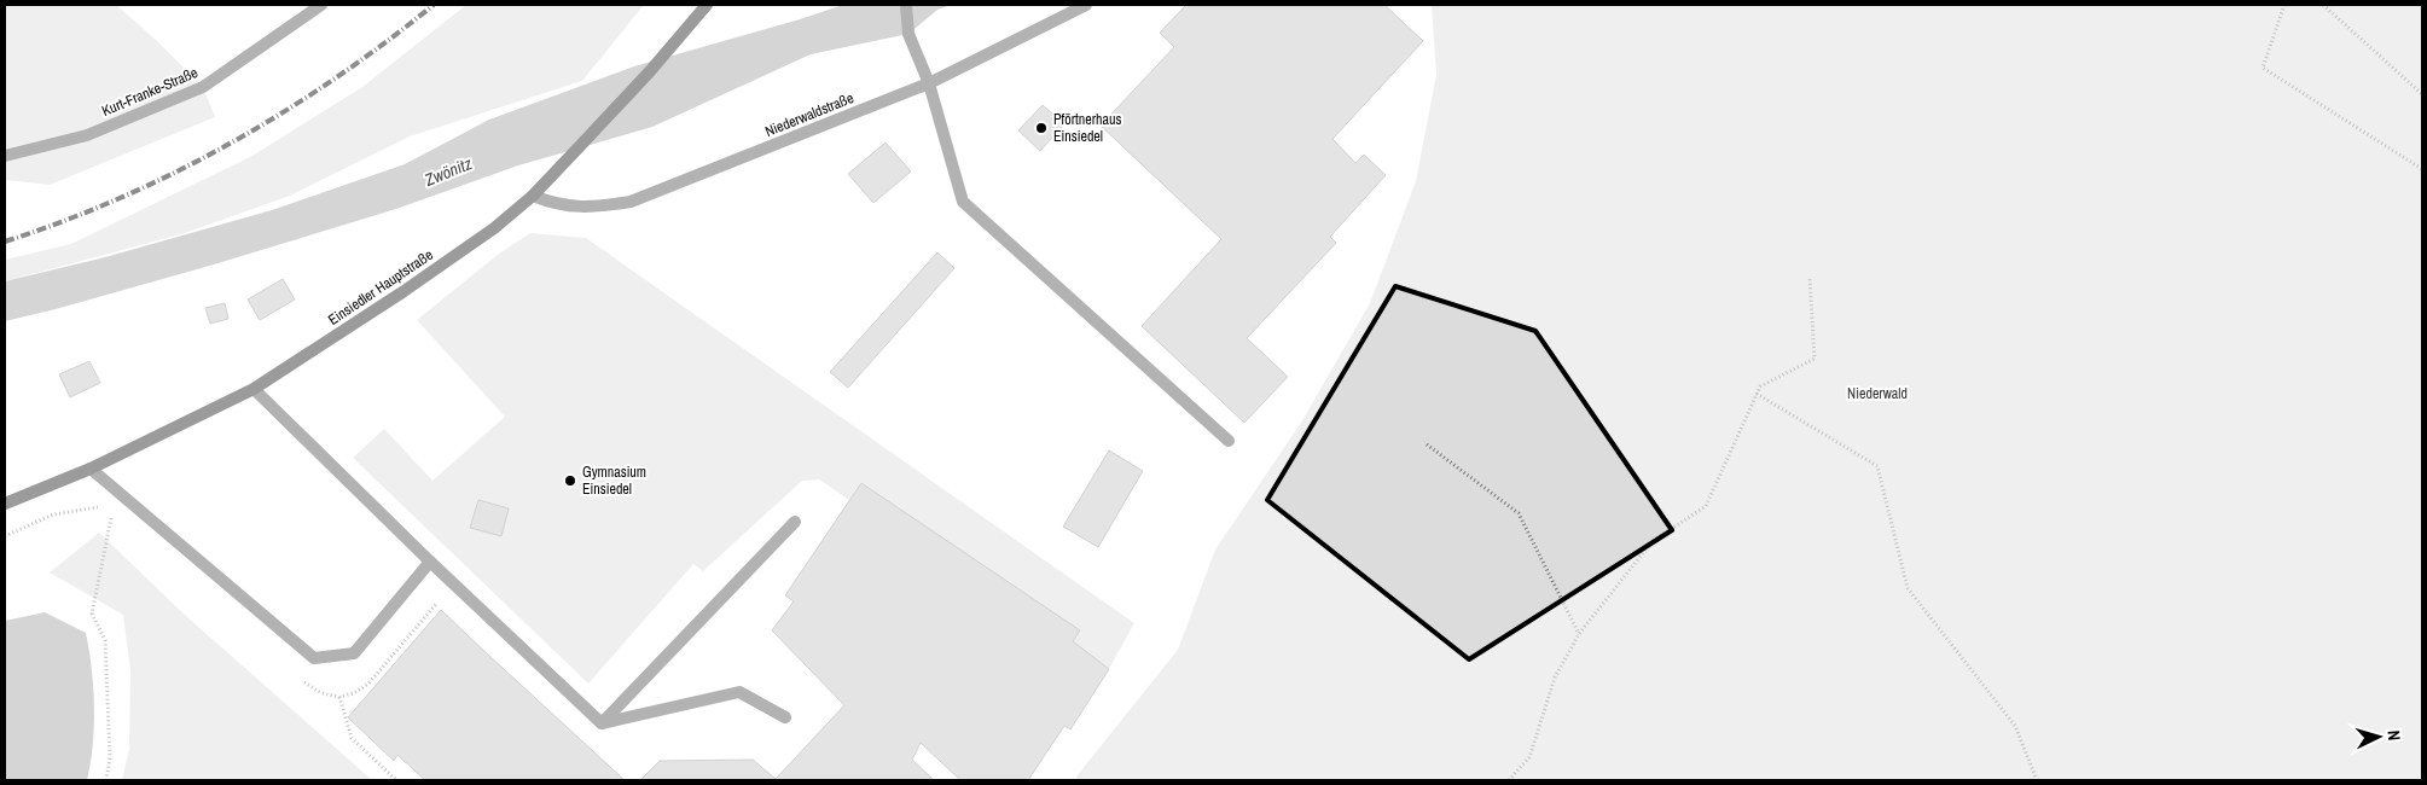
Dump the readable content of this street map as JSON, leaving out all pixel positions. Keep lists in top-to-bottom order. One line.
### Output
{"streets":{"main road":["Einsiedler Hauptstraße"],"street":["Kurt-Franke-Straße","Niederwaldstraße"]},"crossings":[["Niederwaldstraße","Einsiedler Hauptstraße"]],"water":["Zwönitz"],"parks":["Niederwald"],"places":["Pförtnerhaus Einsiedel","Gymnasium Einsiedel"],"north":"right"}
